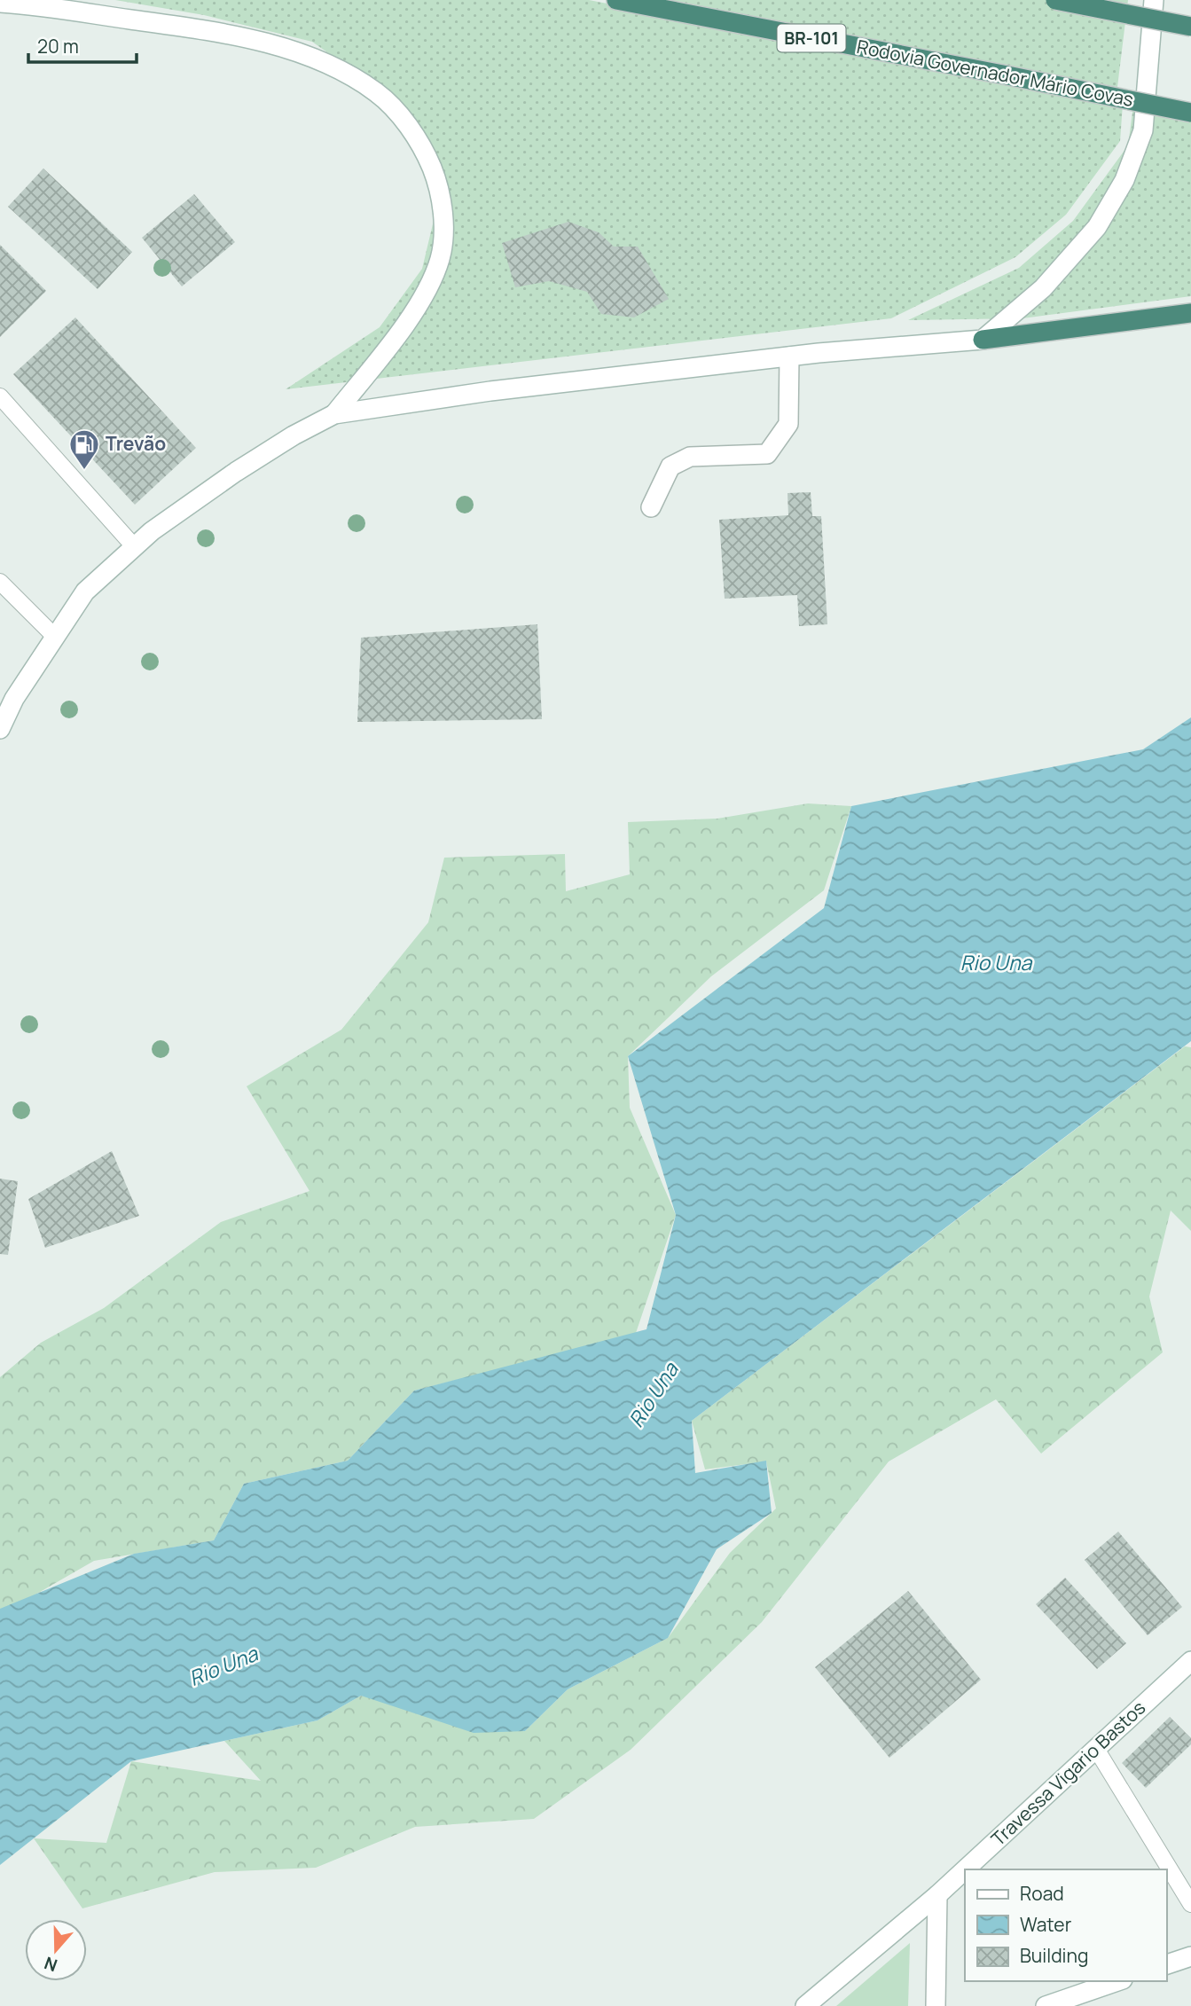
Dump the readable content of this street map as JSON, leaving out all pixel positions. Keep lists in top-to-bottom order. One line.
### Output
{"streets":{"highway":["BR-101","Rodovia Governador Mário Covas"],"main road":["Travessa Vigario Bastos"]},"water":["Rio Una"],"places":{"fuel station":["Trevão"]},"legend":["Road","Water","Building"],"scale_bar":"20 m","north":"bottom"}
